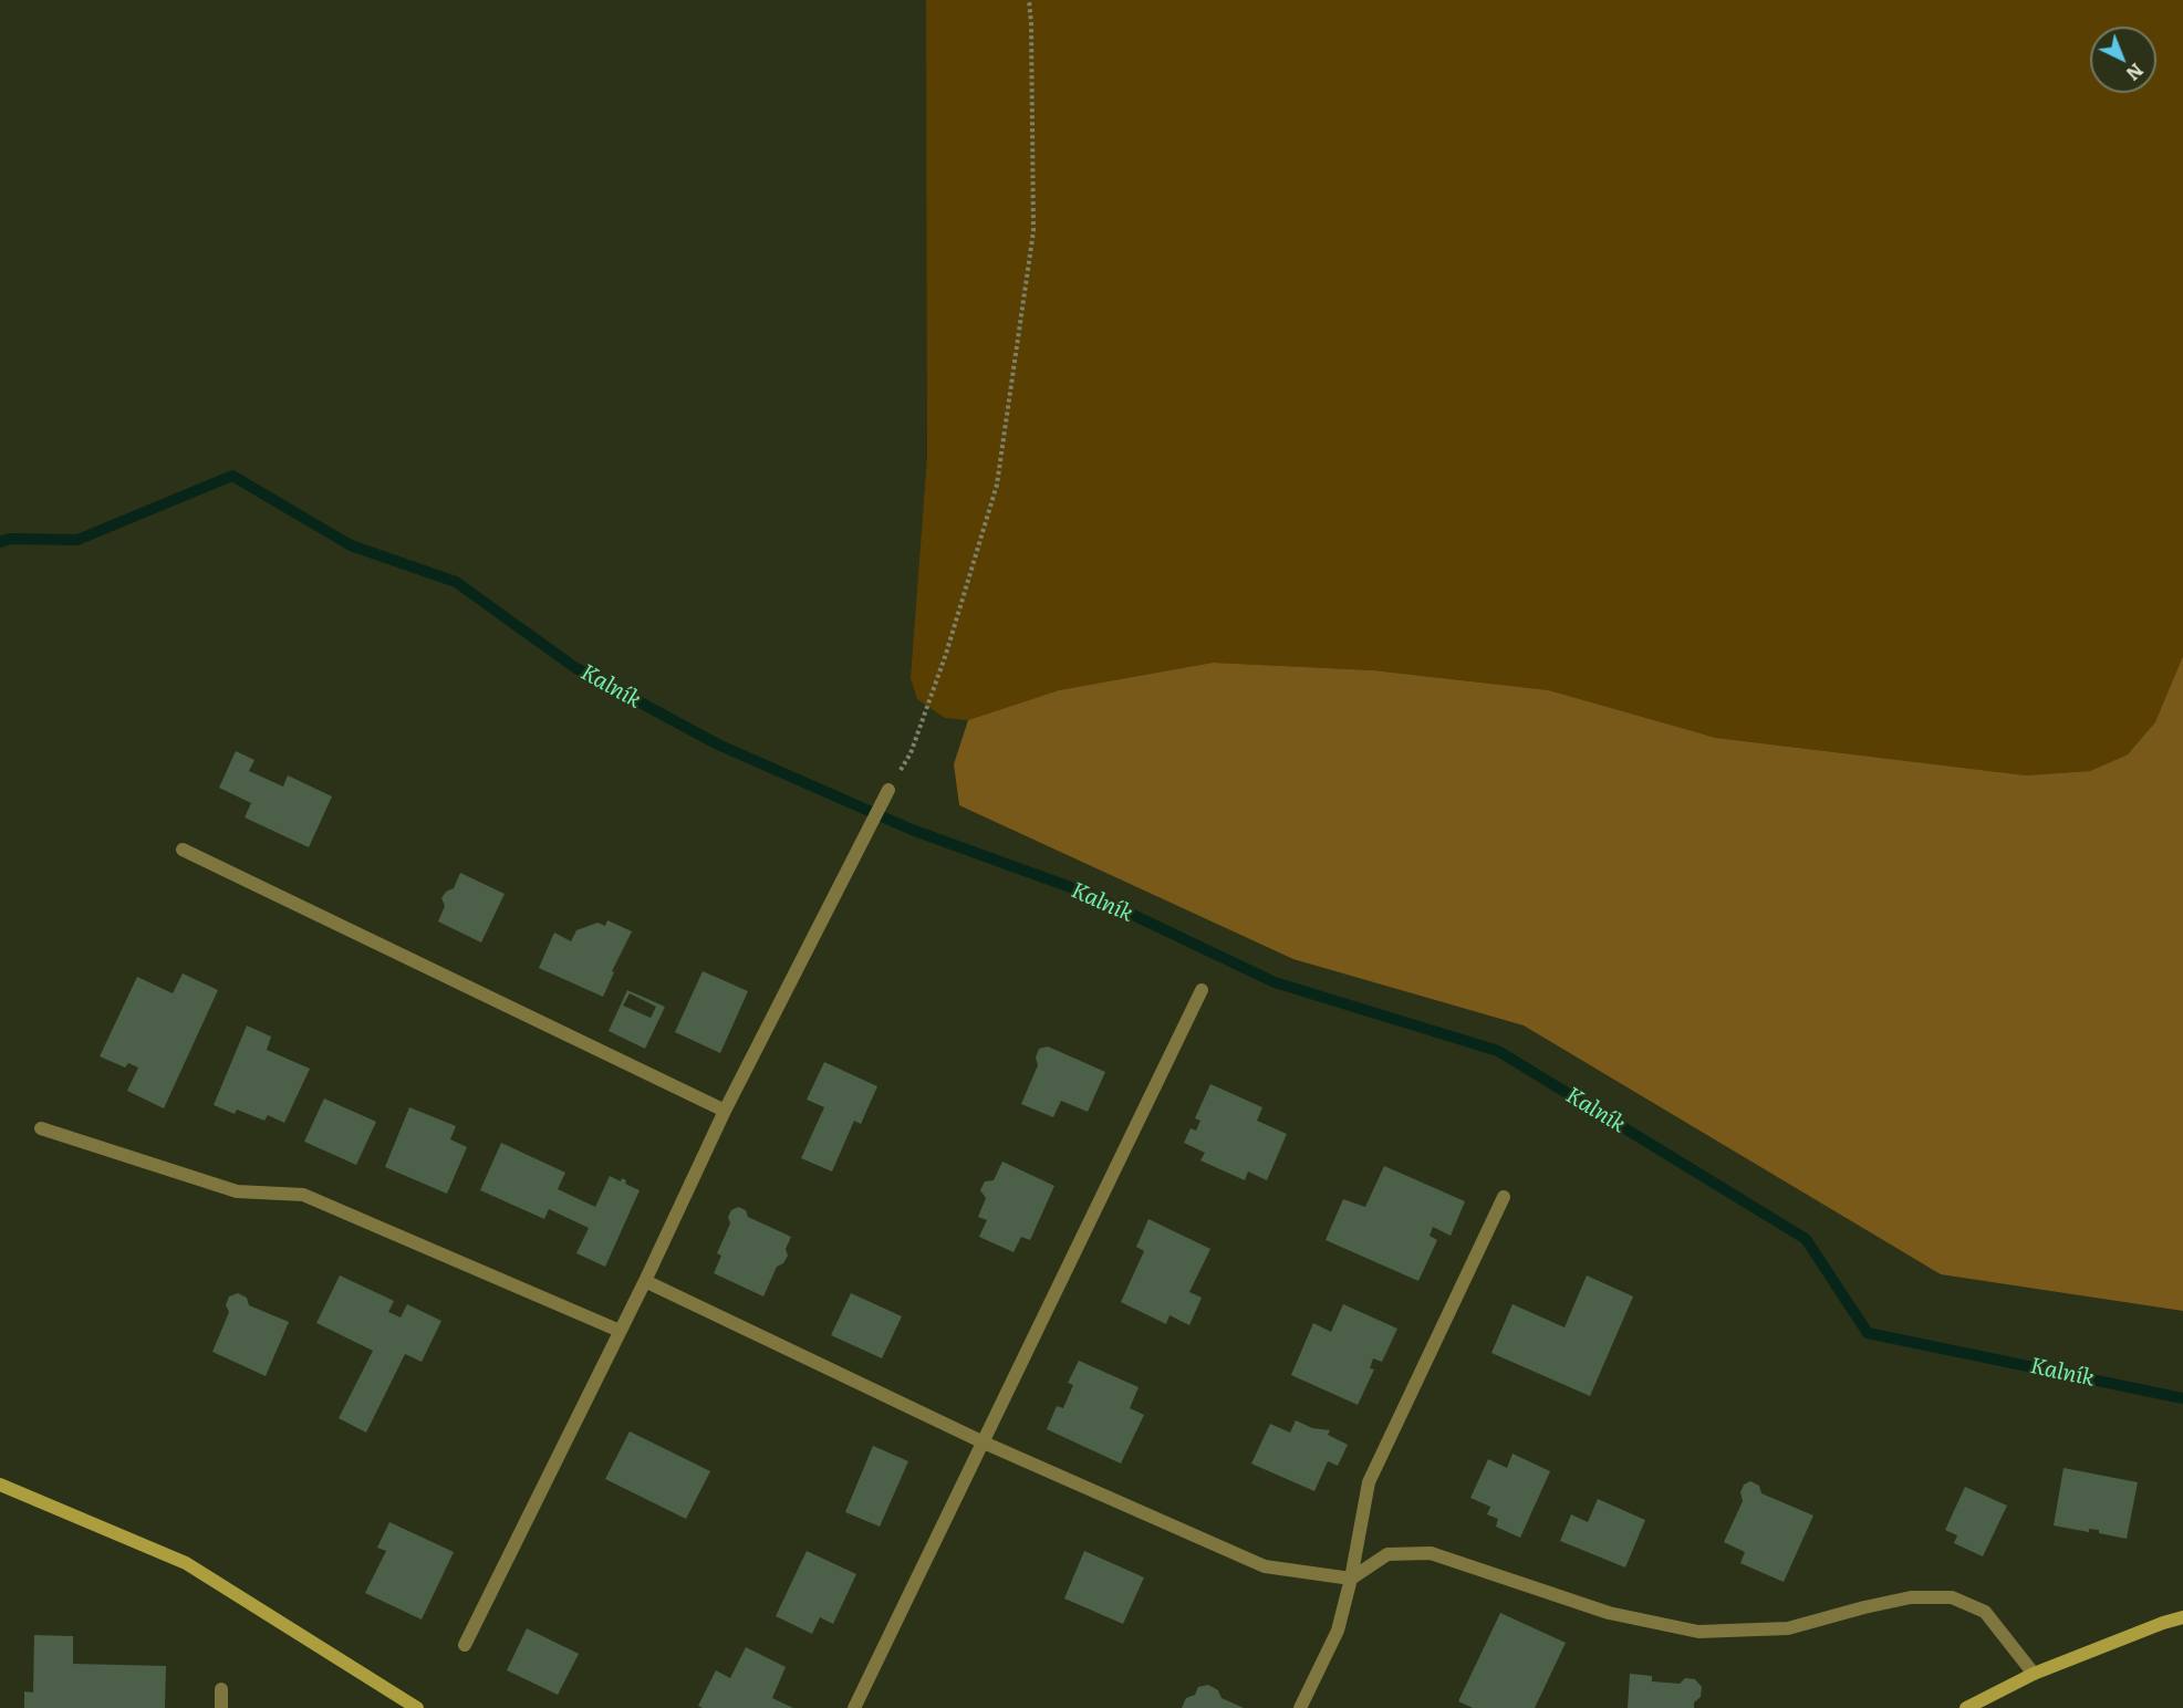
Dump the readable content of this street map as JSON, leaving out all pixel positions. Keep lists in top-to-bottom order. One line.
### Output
{"water":["Kalník"],"north":"bottom right"}
